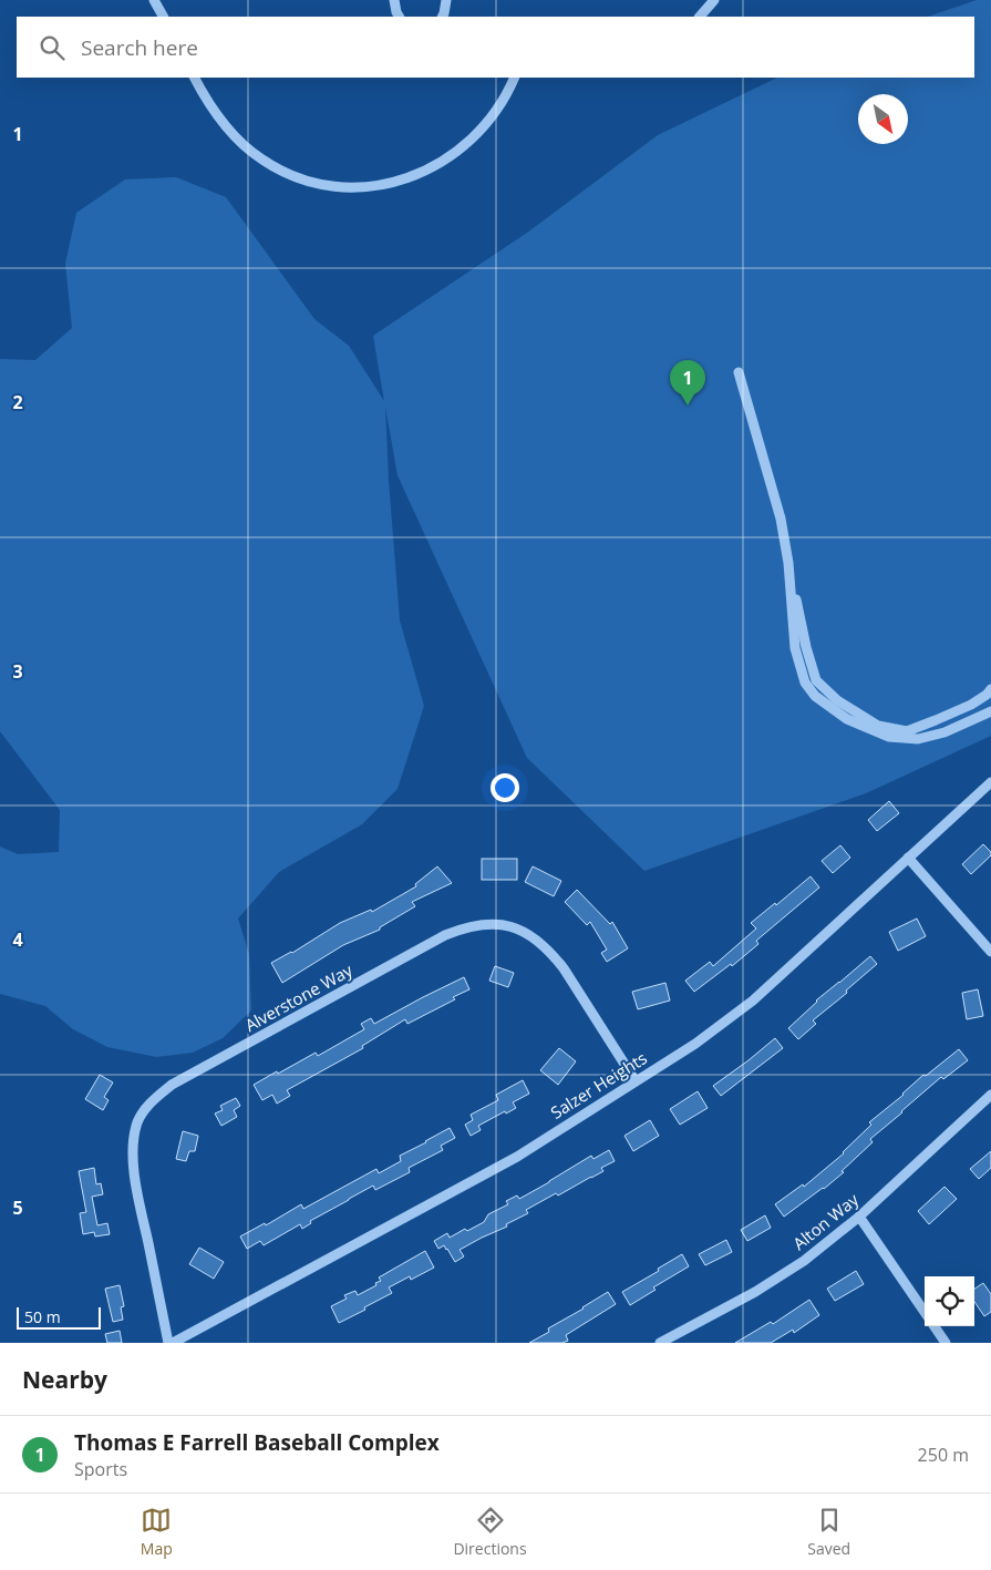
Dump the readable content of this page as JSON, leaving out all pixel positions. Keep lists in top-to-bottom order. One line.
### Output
{"streets":{"street":["Alverstone Way","Salzer Heights","Alton Way"]},"crossings":[["Alverstone Way","Salzer Heights"]],"scale_bar":"50 m","north":"bottom right","page":{"search":"Search here","pins":"1","scale":"50 m","heading":"Nearby","list":[{"mark":"1","name":"Thomas E Farrell Baseball Complex","note":"Sports","value":"250 m"}],"nav":["Map","Directions","Saved"]},"grid":{"rows":["1","2","3","4","5"]}}
